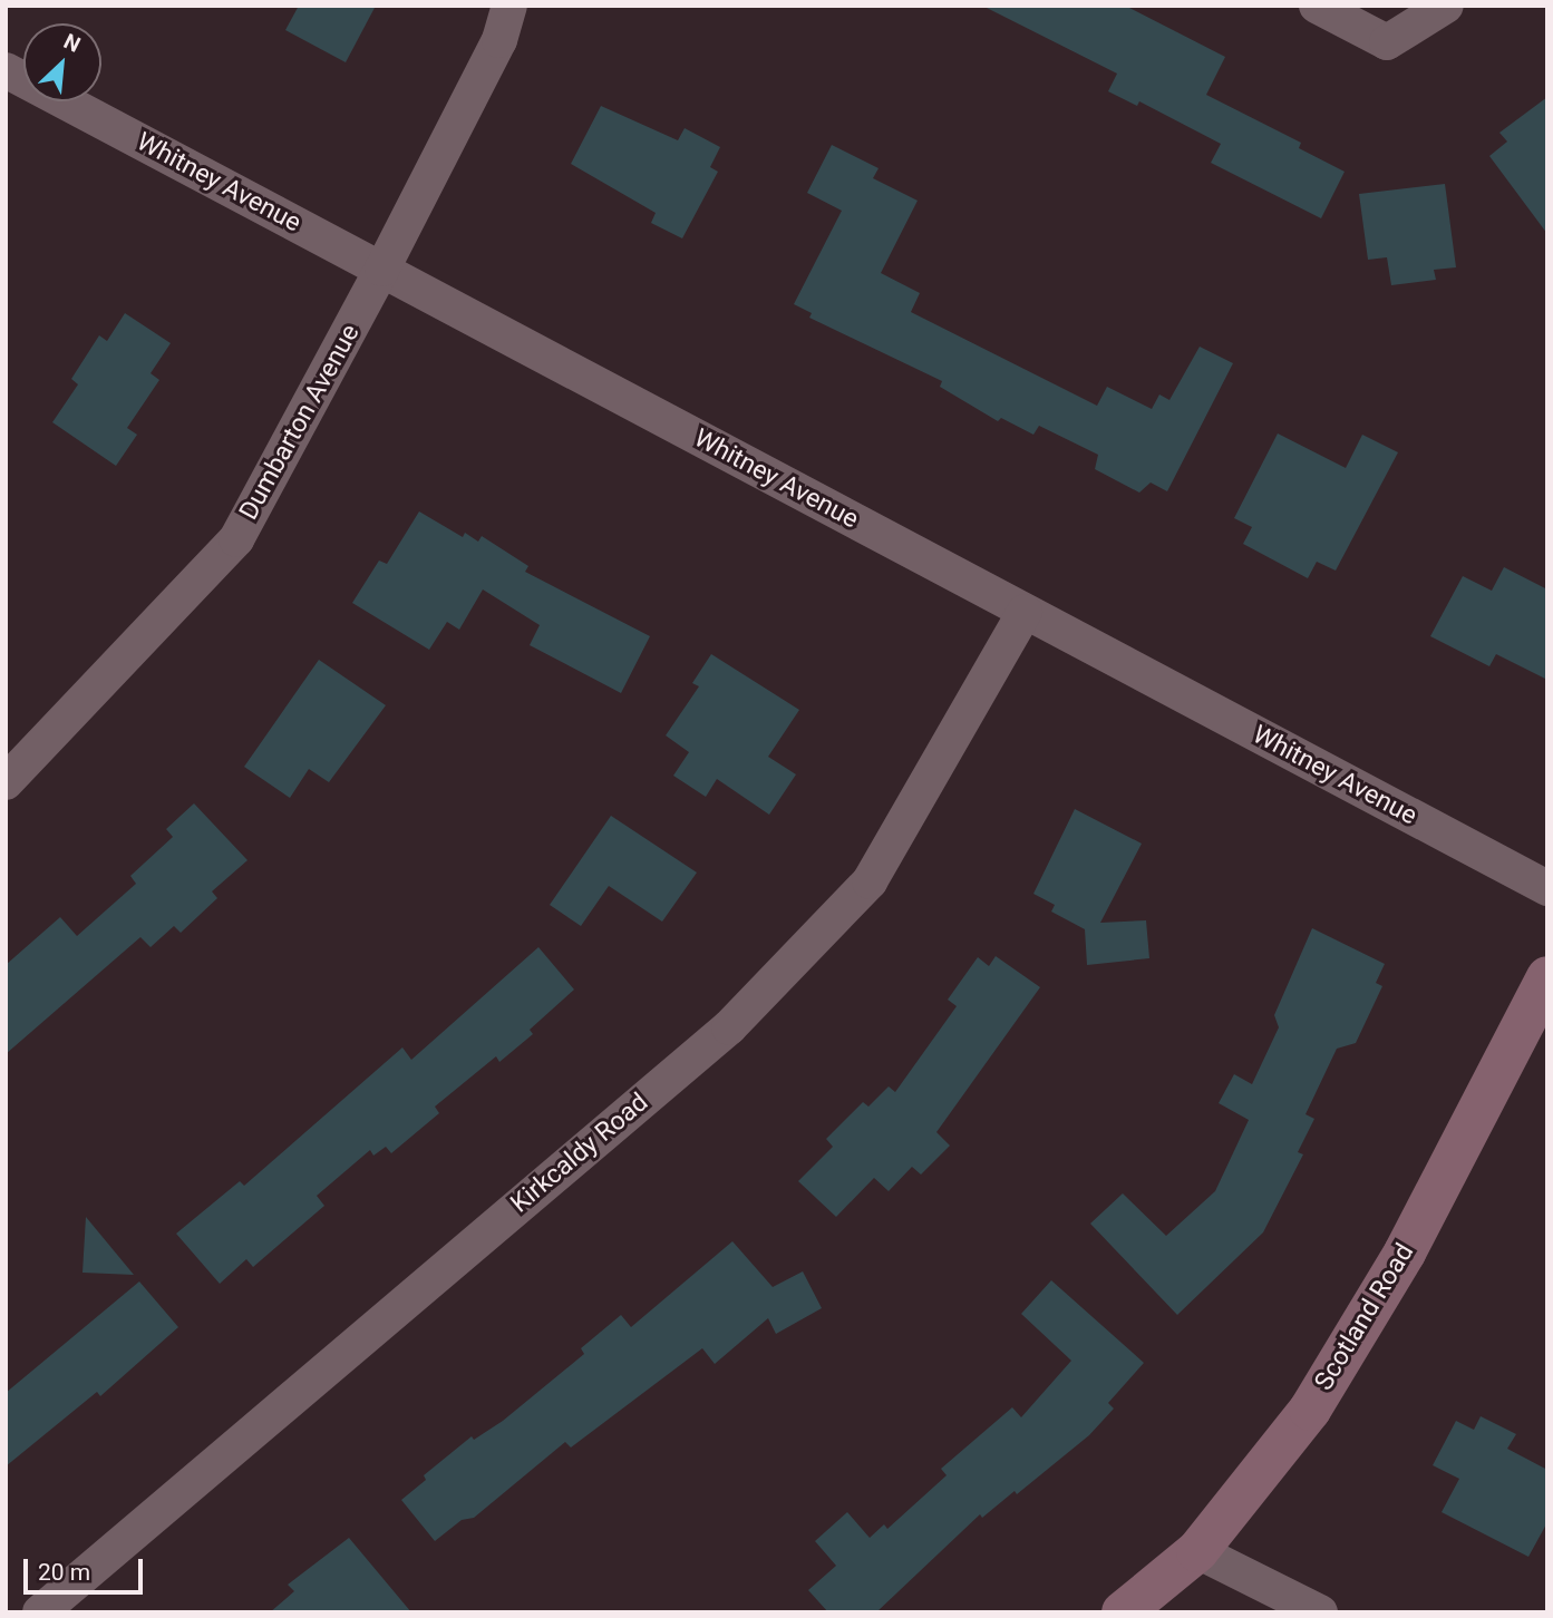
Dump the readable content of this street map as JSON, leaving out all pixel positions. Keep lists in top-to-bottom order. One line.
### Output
{"streets":{"street":["Whitney Avenue","Dumbarton Avenue","Kirkcaldy Road","Scotland Road"]},"crossings":[["Whitney Avenue","Dumbarton Avenue"],["Whitney Avenue","Kirkcaldy Road"]],"scale_bar":"20 m","north":"top right"}
